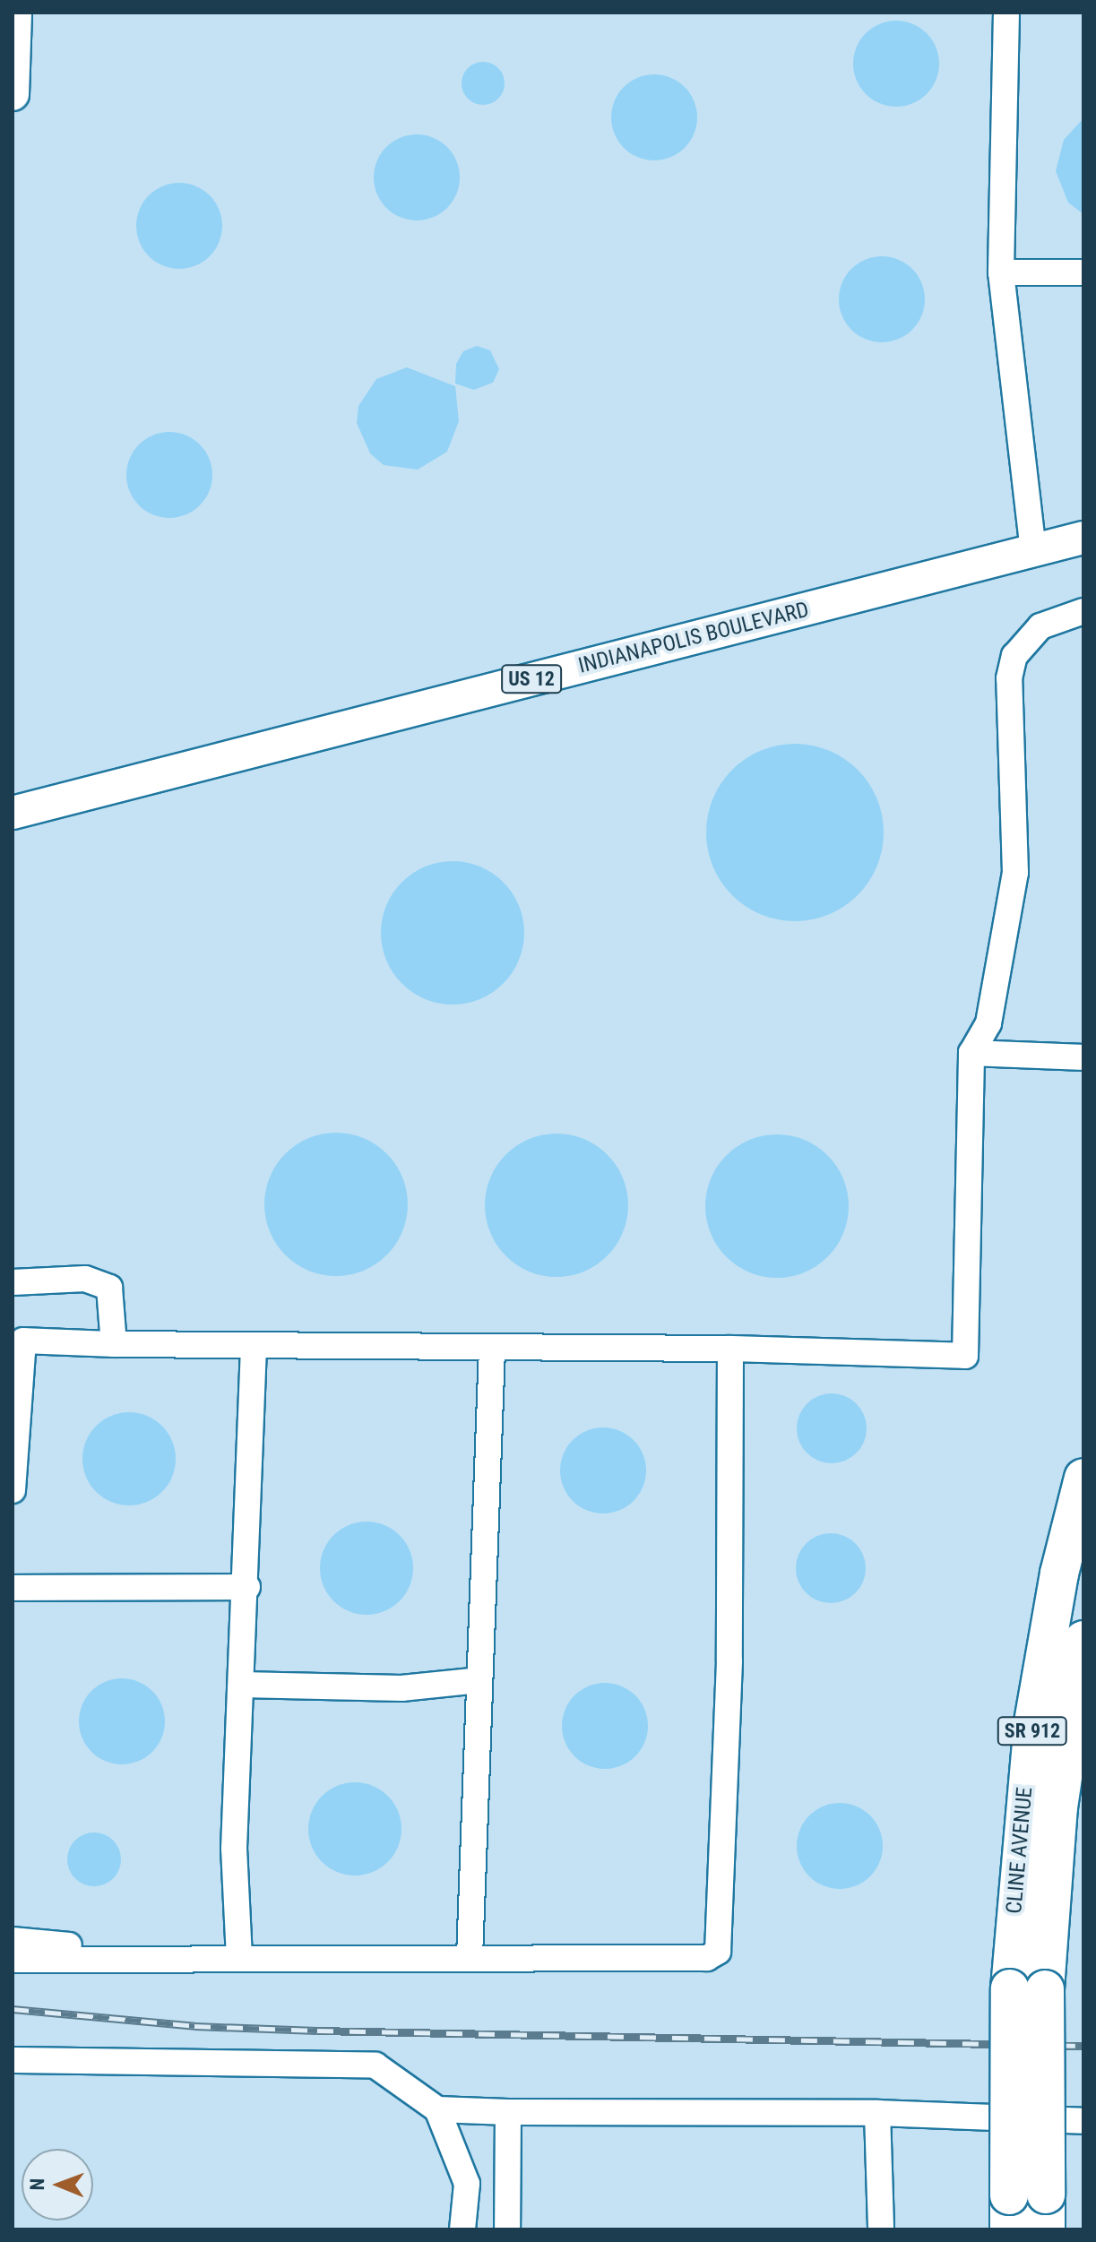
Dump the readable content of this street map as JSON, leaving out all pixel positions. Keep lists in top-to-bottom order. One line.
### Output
{"streets":{"highway":["SR 912","CLINE AVENUE"],"main road":["INDIANAPOLIS BOULEVARD","US 12"]},"north":"left"}
